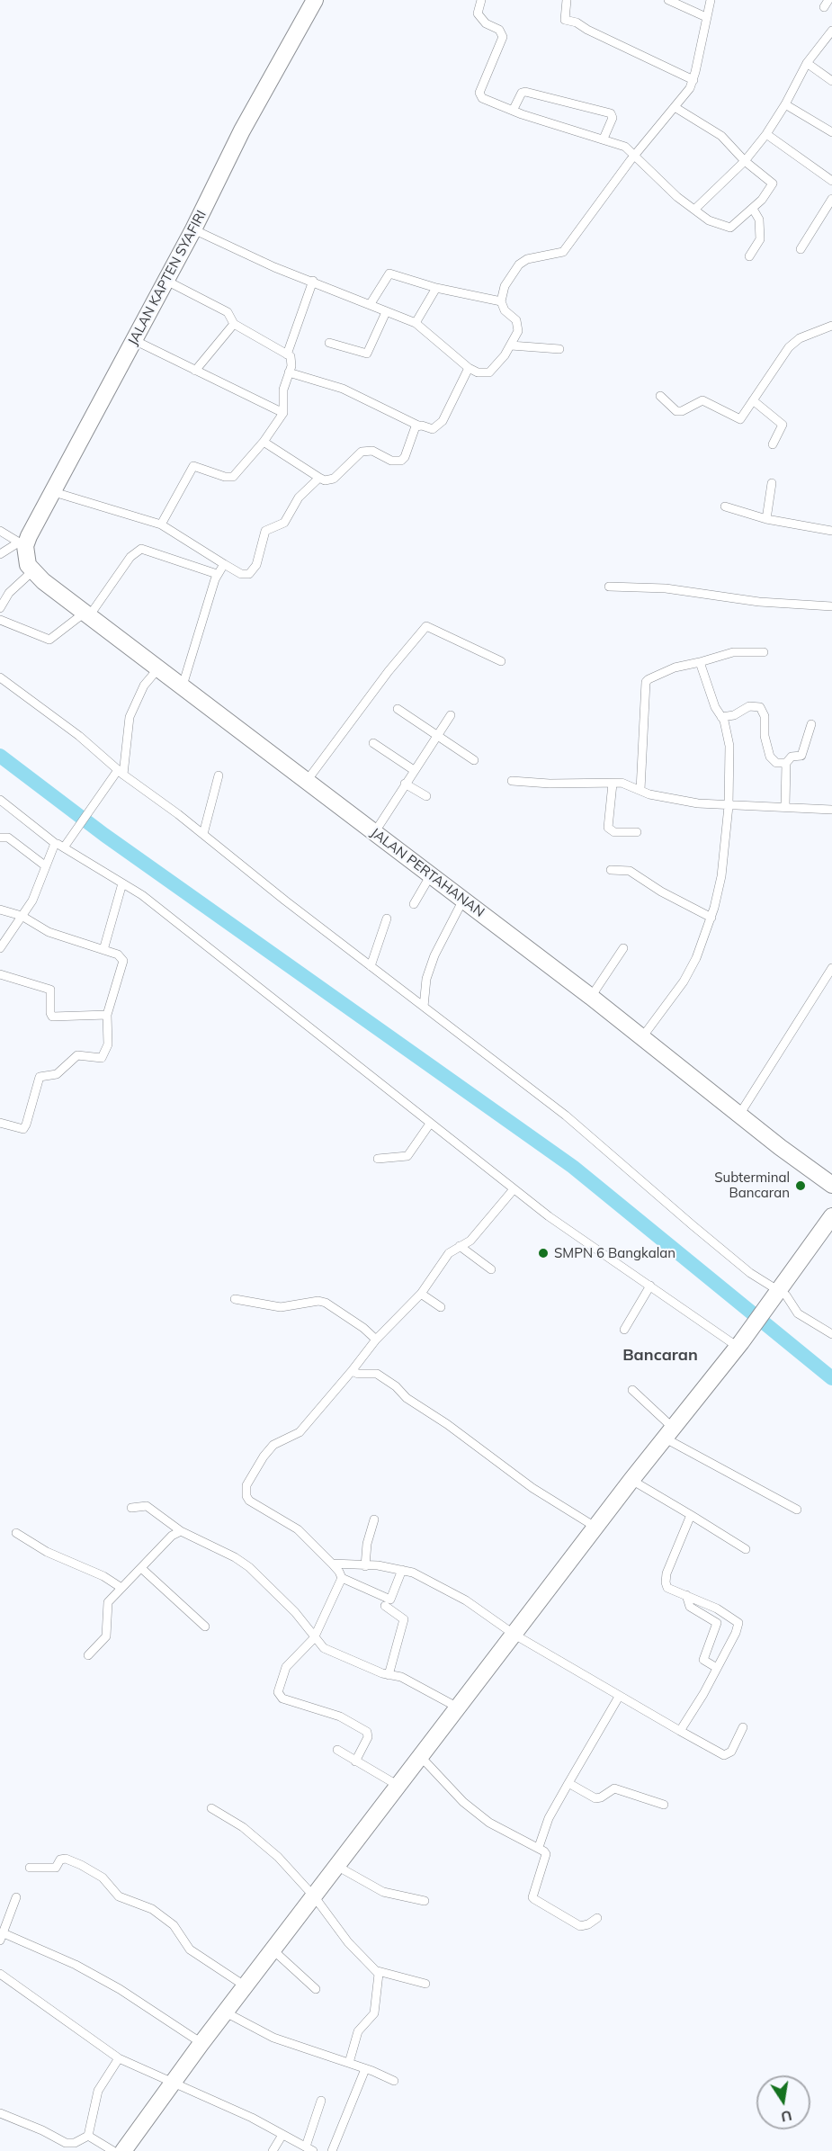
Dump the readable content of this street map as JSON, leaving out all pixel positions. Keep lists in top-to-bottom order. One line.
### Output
{"streets":{"highway":["JALAN KAPTEN SYAFIRI","JALAN PERTAHANAN"]},"crossings":[["JALAN KAPTEN SYAFIRI","JALAN PERTAHANAN"]],"districts":["Bancaran"],"places":["Subterminal Bancaran","SMPN 6 Bangkalan"],"north":"bottom"}
